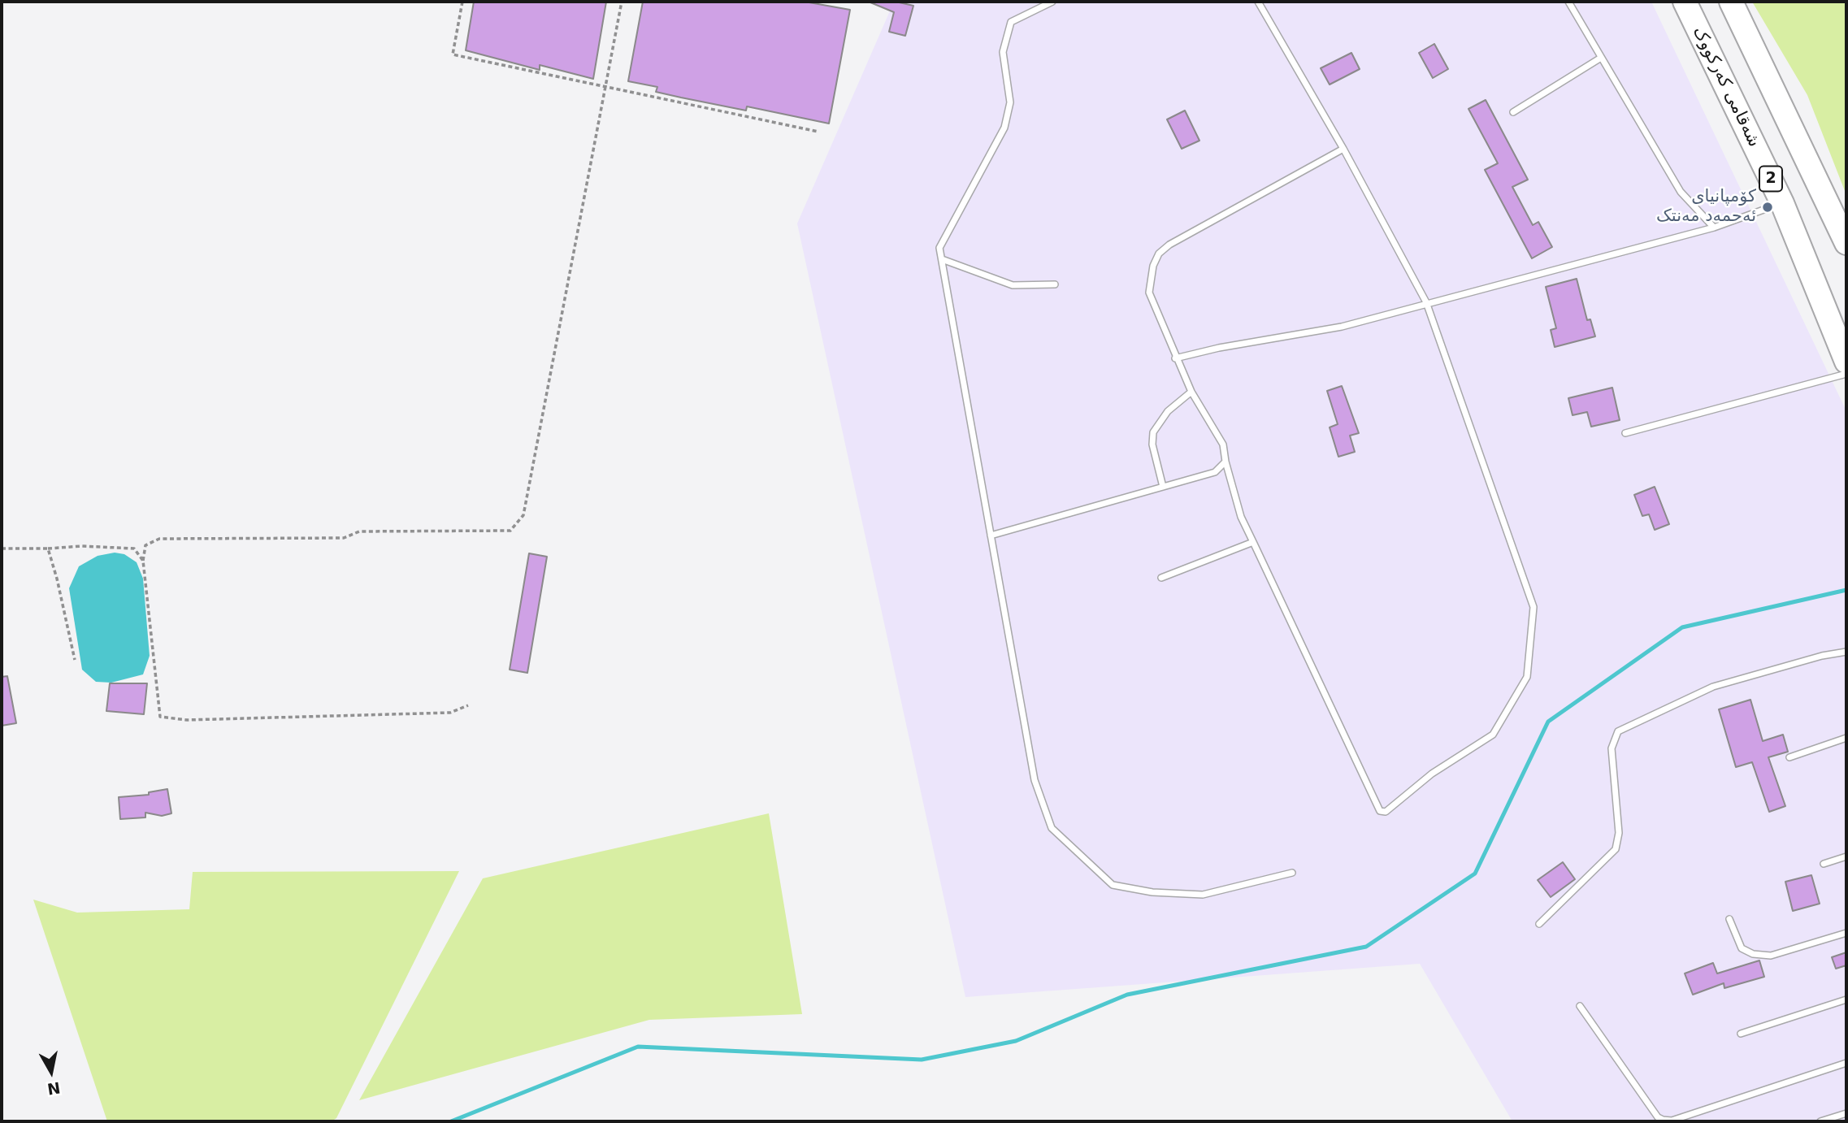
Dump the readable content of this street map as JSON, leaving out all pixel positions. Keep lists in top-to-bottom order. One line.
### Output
{"streets":{"highway":["شەقامی کەرکووک","2"]},"places":["کۆمپانیای ئەحمەد مەنتک"],"north":"bottom"}
